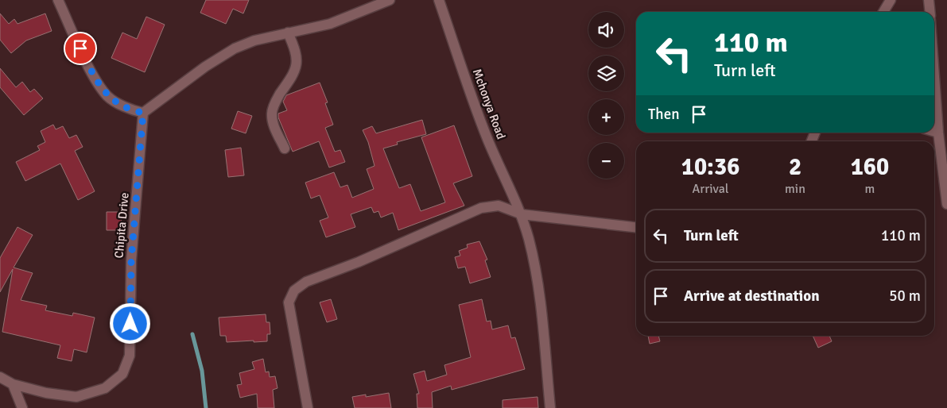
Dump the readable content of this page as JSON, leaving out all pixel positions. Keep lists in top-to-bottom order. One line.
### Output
{"streets":{"street":["Mchonya Road","Chipita Drive"]},"page":{"map_buttons":["+","−"],"turn":["110 m","Turn left"],"then":"Then","eta":["10:36","Arrival","2","min","160","m"],"list":[{"name":"Turn left","value":"110 m"},{"name":"Arrive at destination","value":"50 m"}]}}
